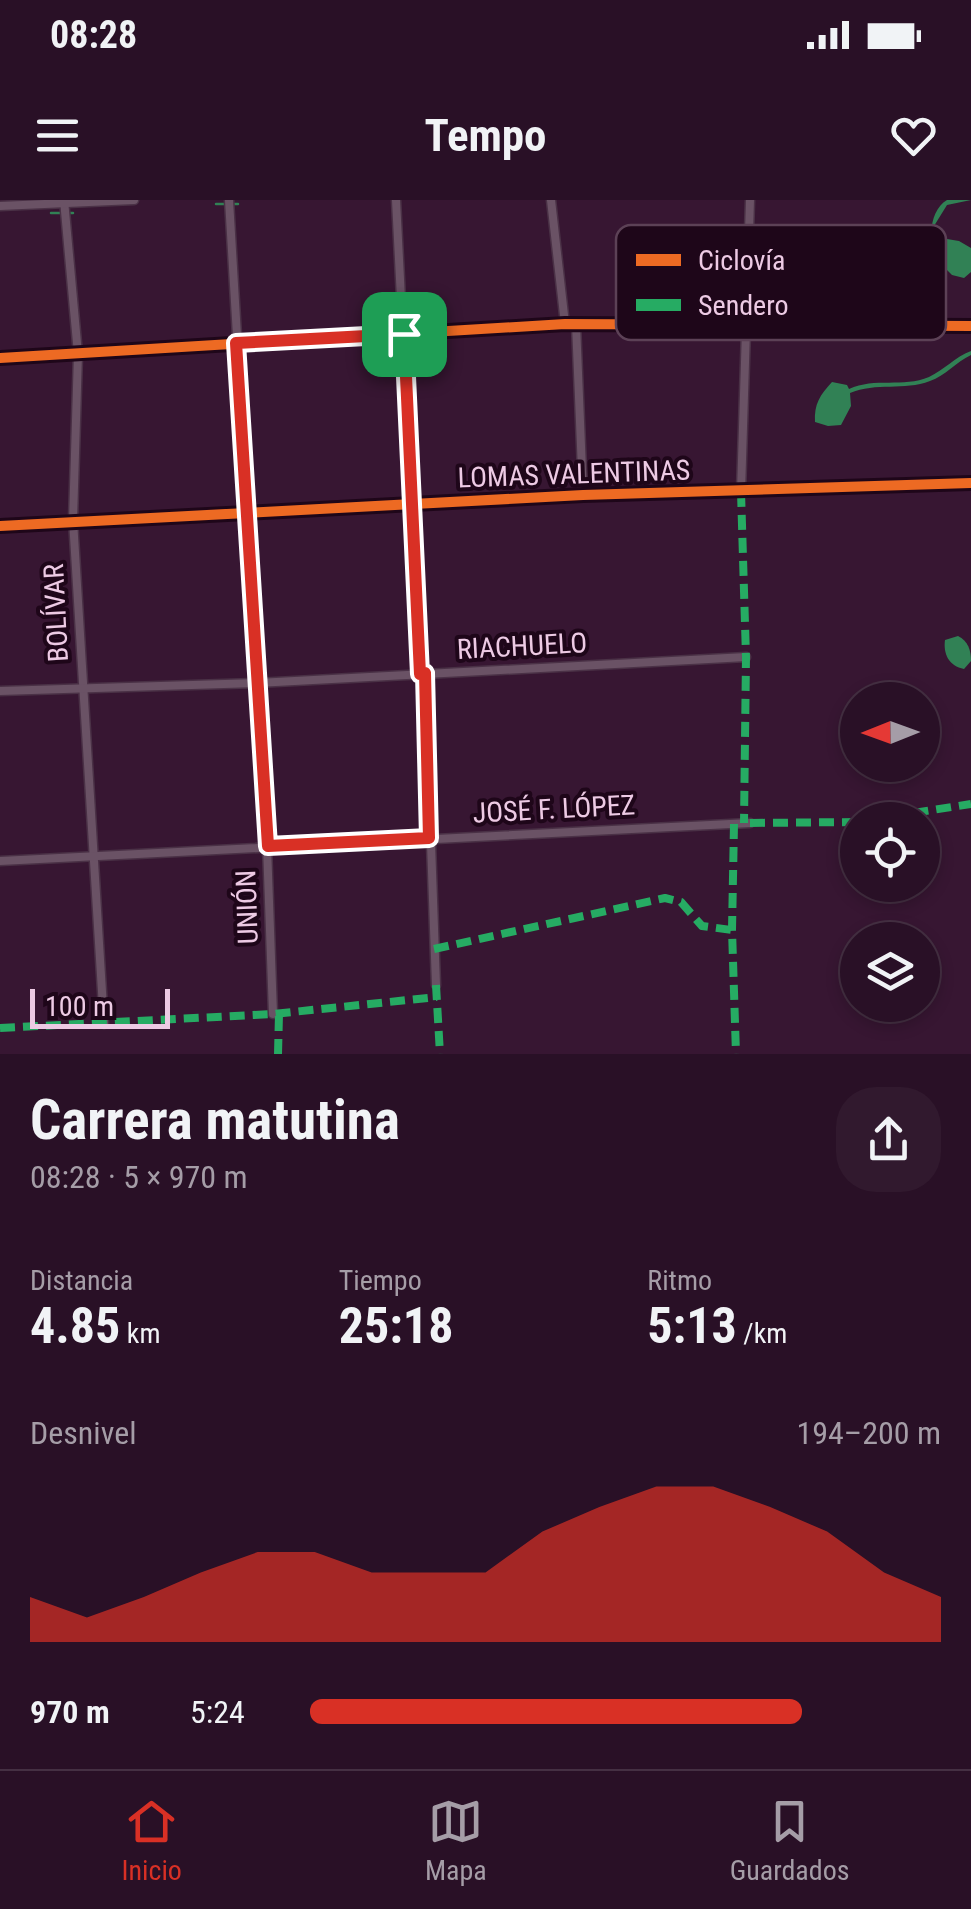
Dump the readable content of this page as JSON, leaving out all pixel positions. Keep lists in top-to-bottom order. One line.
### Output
{"streets":{"street":["LOMAS VALENTINAS","BOLÍVAR","RIACHUELO","JOSÉ F. LÓPEZ","UNIÓN"]},"crossings":[["LOMAS VALENTINAS","BOLÍVAR"],["LOMAS VALENTINAS","UNIÓN"],["BOLÍVAR","RIACHUELO"],["BOLÍVAR","JOSÉ F. LÓPEZ"],["RIACHUELO","UNIÓN"],["JOSÉ F. LÓPEZ","UNIÓN"]],"legend":["Ciclovía","Sendero"],"scale_bar":"100 m","north":"left","page":{"status":"08:28","header":"Tempo","scale":"100 m","heading":["Carrera matutina","08:28 · 5 × 970 m"],"stats":[["Distancia","4.85 km"],["Tiempo","25:18"],["Ritmo","5:13 /km"]],"chart":["Desnivel","194–200 m"],"list":[{"name":"970 m","note":"5:24"}],"tabs":["Inicio","Mapa","Guardados"]}}
